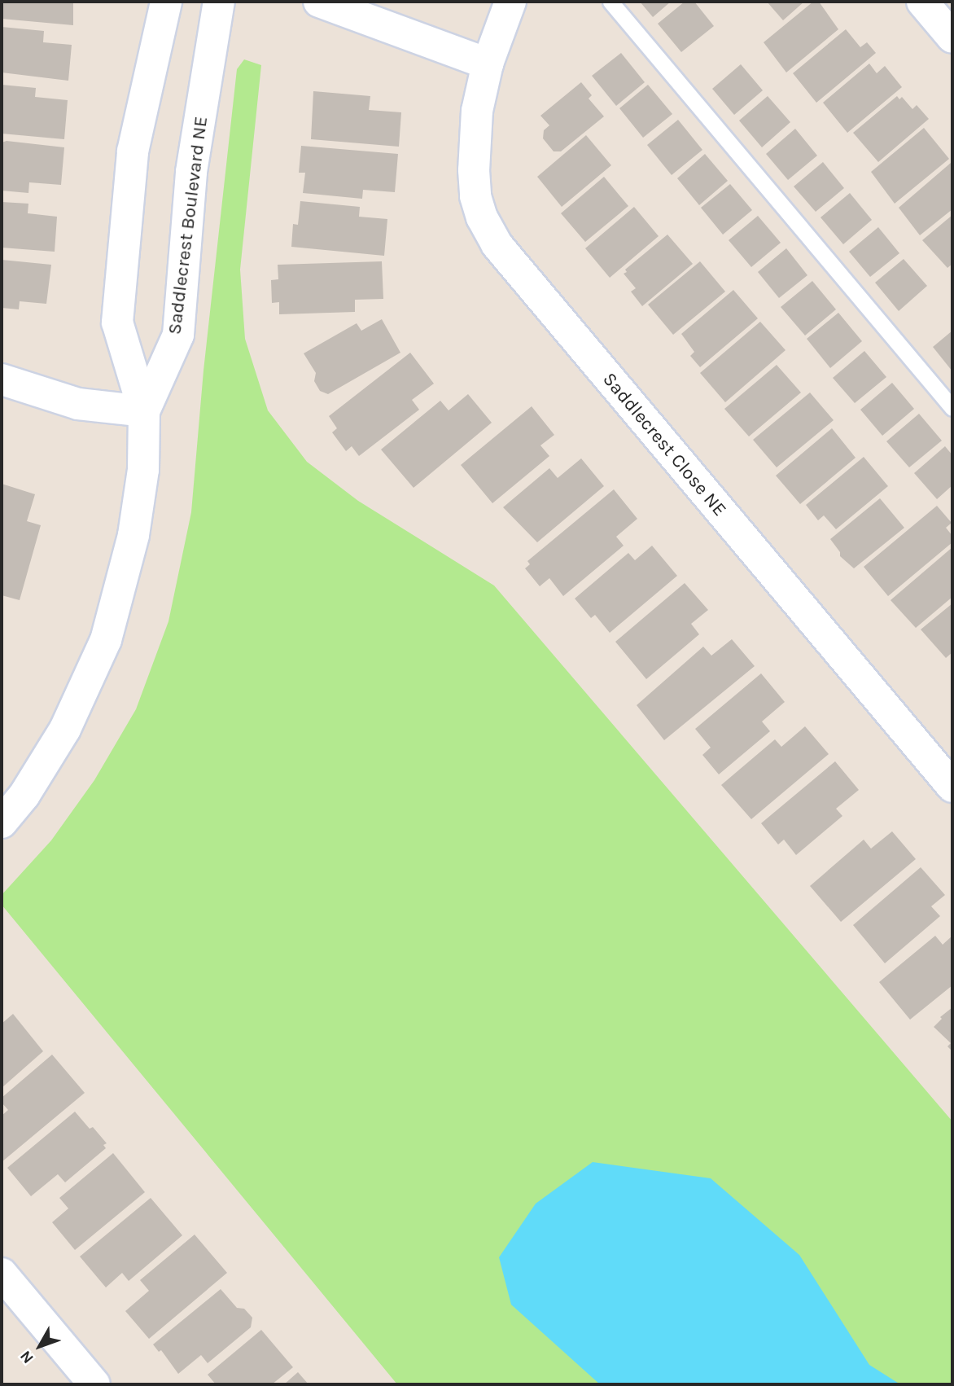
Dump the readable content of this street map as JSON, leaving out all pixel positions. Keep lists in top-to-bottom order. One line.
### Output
{"streets":{"street":["Saddlecrest Boulevard NE","Saddlecrest Close NE"]},"north":"bottom left"}
